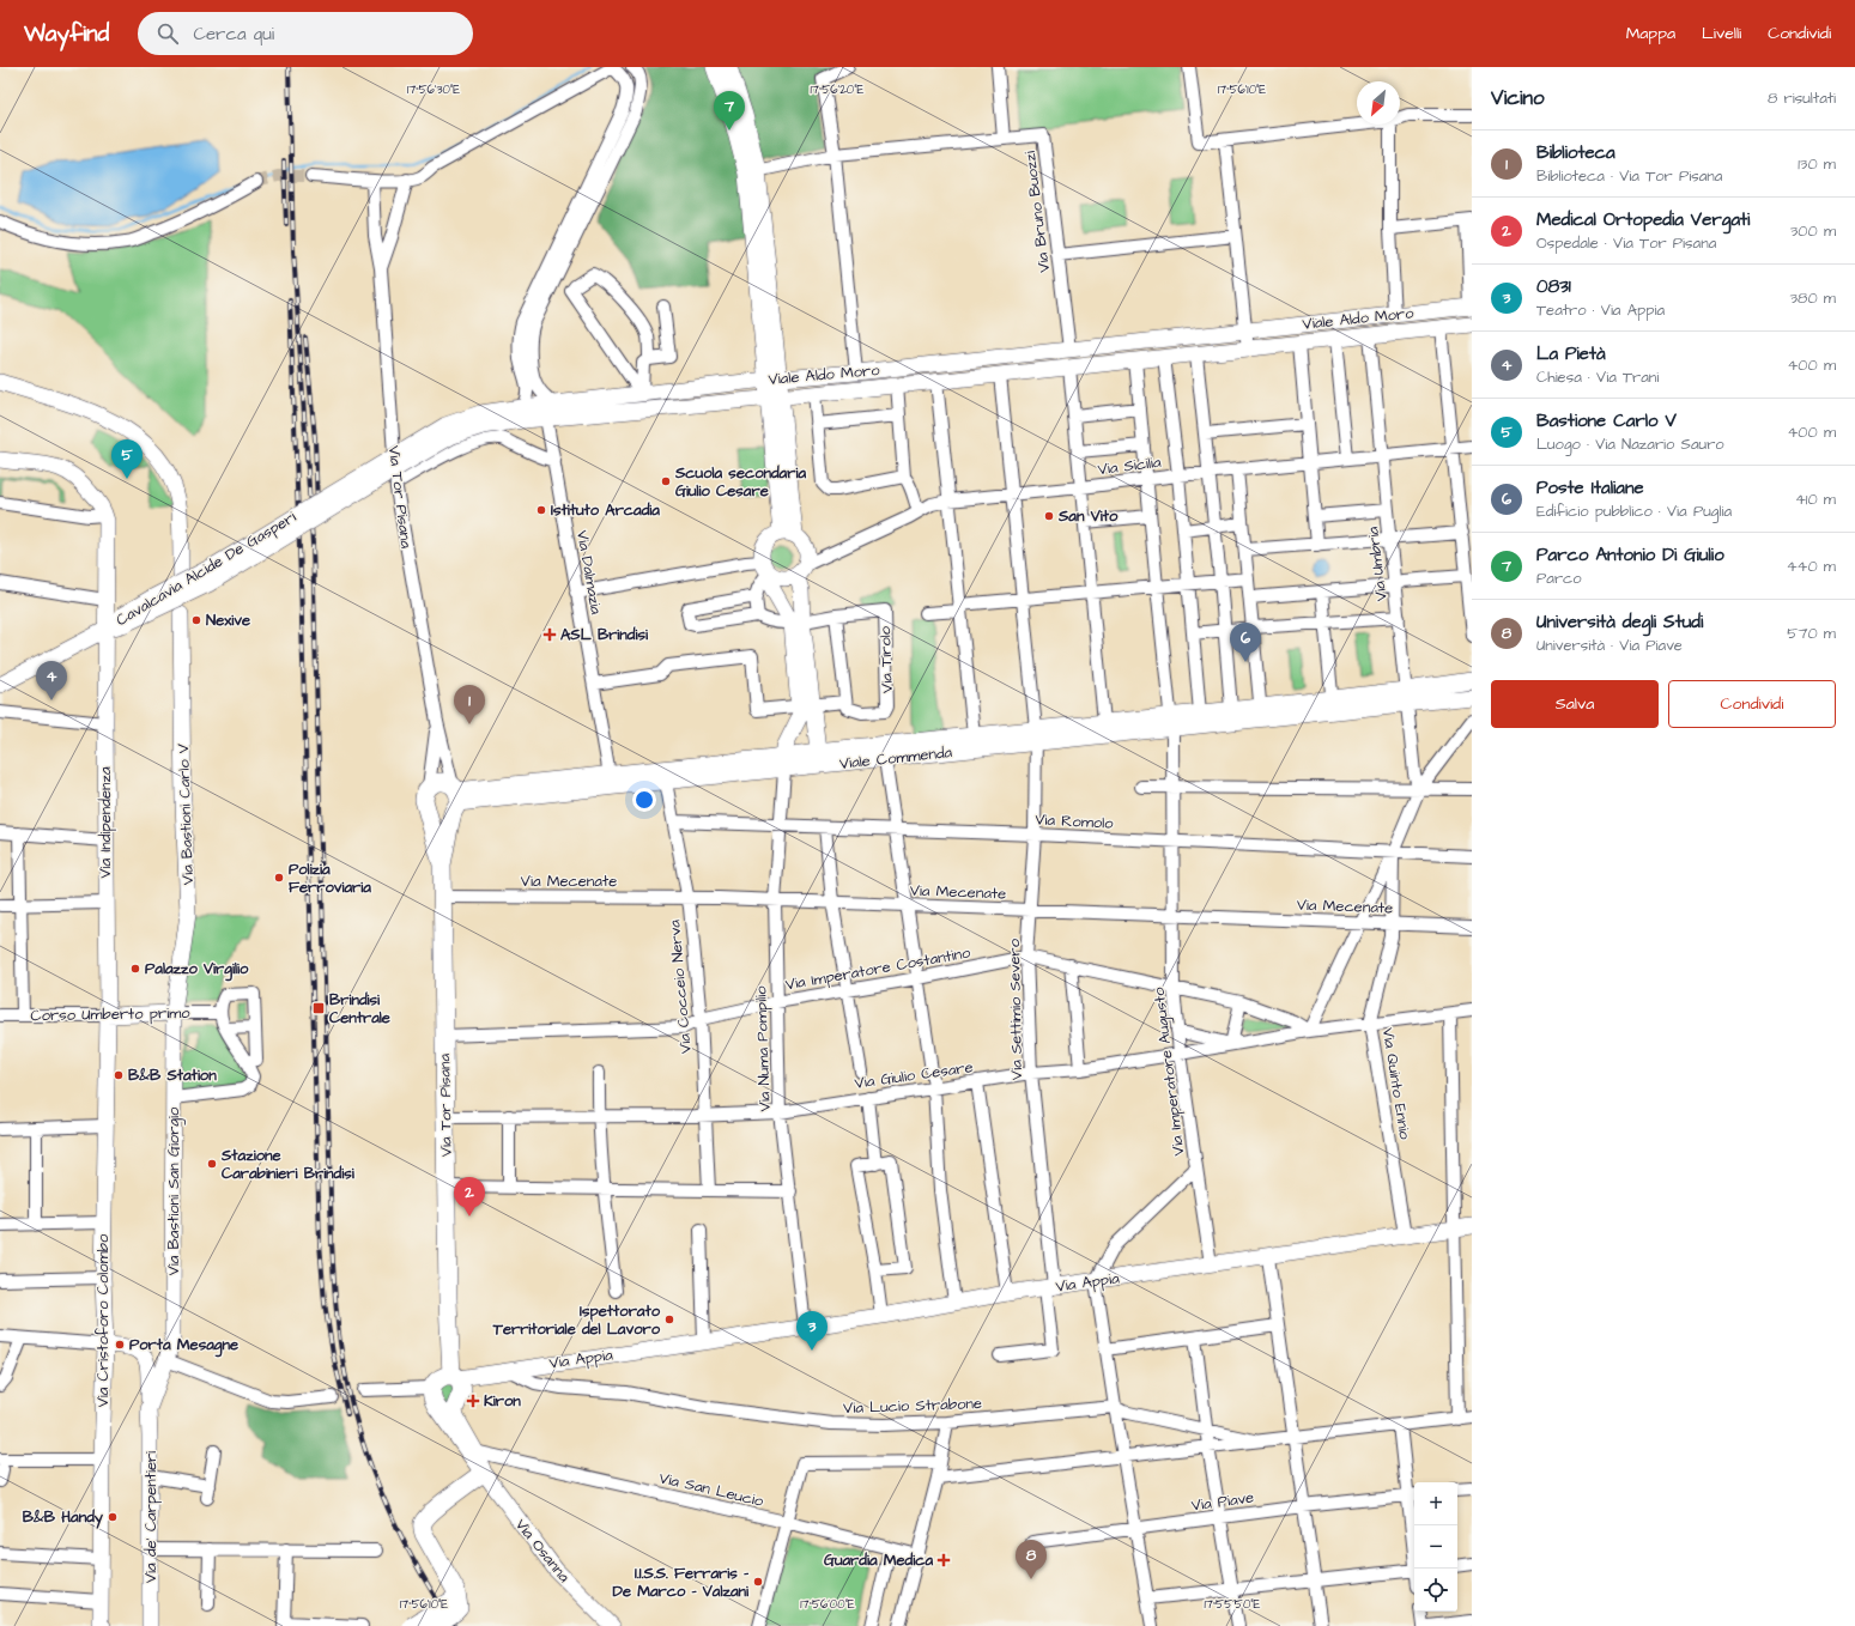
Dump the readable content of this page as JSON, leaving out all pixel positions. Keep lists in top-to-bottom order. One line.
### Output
{"streets":{"main road":["Via Tor Pisana","Via Osanna"],"street":["Via Bruno Buozzi","Viale Aldo Moro","Via Sicilia","Via Umbria","Cavalcavia Alcide De Gasperi","Via Dalmazia","Via Tirolo","Viale Commenda","Via Bastioni Carlo V","Via Romolo","Via Indipendenza","Via Mecenate","Via Imperatore Costantino","Via Cocceio Nerva","Via Settimio Severo","Corso Umberto primo","Via Numa Pompilio","Via Imperatore Augusto","Via Giulio Cesare","Via Quinto Ennio","Via Bastioni San Giorgio","Via Appia","Via Cristoforo Colombo","Via Lucio Strabone","Via San Leucio","Via Piave","Via de' Carpentieri"]},"crossings":[["Via Bruno Buozzi","Viale Aldo Moro"],["Viale Aldo Moro","Via Umbria"],["Viale Aldo Moro","Cavalcavia Alcide De Gasperi"],["Viale Aldo Moro","Via Dalmazia"],["Viale Aldo Moro","Via Settimio Severo"],["Viale Aldo Moro","Via Imperatore Augusto"],["Via Sicilia","Via Umbria"],["Via Sicilia","Via Settimio Severo"],["Via Sicilia","Via Imperatore Augusto"],["Via Tor Pisana","Viale Commenda"],["Via Tor Pisana","Via Mecenate"],["Via Tor Pisana","Via Imperatore Costantino"],["Via Tor Pisana","Via Giulio Cesare"],["Via Tor Pisana","Via Appia"],["Via Tor Pisana","Via Osanna"],["Via Umbria","Viale Commenda"],["Cavalcavia Alcide De Gasperi","Via Indipendenza"],["Via Dalmazia","Viale Commenda"],["Viale Commenda","Via Cocceio Nerva"],["Viale Commenda","Via Settimio Severo"],["Viale Commenda","Via Numa Pompilio"],["Viale Commenda","Via Imperatore Augusto"],["Via Bastioni Carlo V","Corso Umberto primo"],["Via Bastioni Carlo V","Via Bastioni San Giorgio"],["Via Romolo","Via Cocceio Nerva"],["Via Romolo","Via Settimio Severo"],["Via Romolo","Via Numa Pompilio"],["Via Romolo","Via Imperatore Augusto"],["Via Romolo","Via Quinto Ennio"],["Via Indipendenza","Corso Umberto primo"],["Via Indipendenza","Via Cristoforo Colombo"],["Via Mecenate","Via Cocceio Nerva"],["Via Mecenate","Via Settimio Severo"],["Via Mecenate","Via Numa Pompilio"],["Via Mecenate","Via Imperatore Augusto"],["Via Mecenate","Via Quinto Ennio"],["Via Imperatore Costantino","Via Cocceio Nerva"],["Via Imperatore Costantino","Via Settimio Severo"],["Via Imperatore Costantino","Via Numa Pompilio"],["Via Imperatore Costantino","Via Imperatore Augusto"],["Via Imperatore Costantino","Via Giulio Cesare"],["Via Cocceio Nerva","Via Giulio Cesare"],["Via Settimio Severo","Via Giulio Cesare"],["Via Settimio Severo","Via Appia"],["Corso Umberto primo","Via Bastioni San Giorgio"],["Corso Umberto primo","Via Cristoforo Colombo"],["Via Numa Pompilio","Via Giulio Cesare"],["Via Numa Pompilio","Via Appia"],["Via Imperatore Augusto","Via Giulio Cesare"],["Via Imperatore Augusto","Via Appia"],["Via Giulio Cesare","Via Quinto Ennio"],["Via Quinto Ennio","Via Appia"],["Via Bastioni San Giorgio","Via de' Carpentieri"],["Via Appia","Via Lucio Strabone"],["Via Appia","Via Osanna"],["Via San Leucio","Via Osanna"]],"places":{"other":["Scuola secondaria Giulio Cesare","Istituto Arcadia","San Vito","Nexive","Polizia Ferroviaria","Palazzo Virgilio","B&B Station","Stazione Carabinieri Brindisi","Ispettorato Territoriale del Lavoro","Porta Mesagne","B&B Handy","I.I.S.S. Ferraris - De Marco - Valzani"],"health":["ASL Brindisi","Kiron","Guardia Medica"],"transit":["Brindisi Centrale"]},"north":"bottom left","page":{"header":"Wayfind","search":"Cerca qui","nav":["Mappa","Livelli","Condividi"],"heading":["Vicino","8 risultati"],"pins":["7","5","6","4","1","2","3","8"],"list":[{"mark":"1","name":"Biblioteca","note":"Biblioteca · Via Tor Pisana","value":"130 m"},{"mark":"2","name":"Medical Ortopedia Vergati","note":"Ospedale · Via Tor Pisana","value":"300 m"},{"mark":"3","name":"0831","note":"Teatro · Via Appia","value":"380 m"},{"mark":"4","name":"La Pietà","note":"Chiesa · Via Trani","value":"400 m"},{"mark":"5","name":"Bastione Carlo V","note":"Luogo · Via Nazario Sauro","value":"400 m"},{"mark":"6","name":"Poste Italiane","note":"Edificio pubblico · Via Puglia","value":"410 m"},{"mark":"7","name":"Parco Antonio Di Giulio","note":"Parco","value":"440 m"},{"mark":"8","name":"Università degli Studi","note":"Università · Via Piave","value":"570 m"}],"buttons":["Salva","Condividi"],"map_buttons":["+","−"]},"coordinates":["17°56'30\"E","17°56'20\"E","17°56'10\"E","17°56'00\"E","17°55'50\"E"]}
